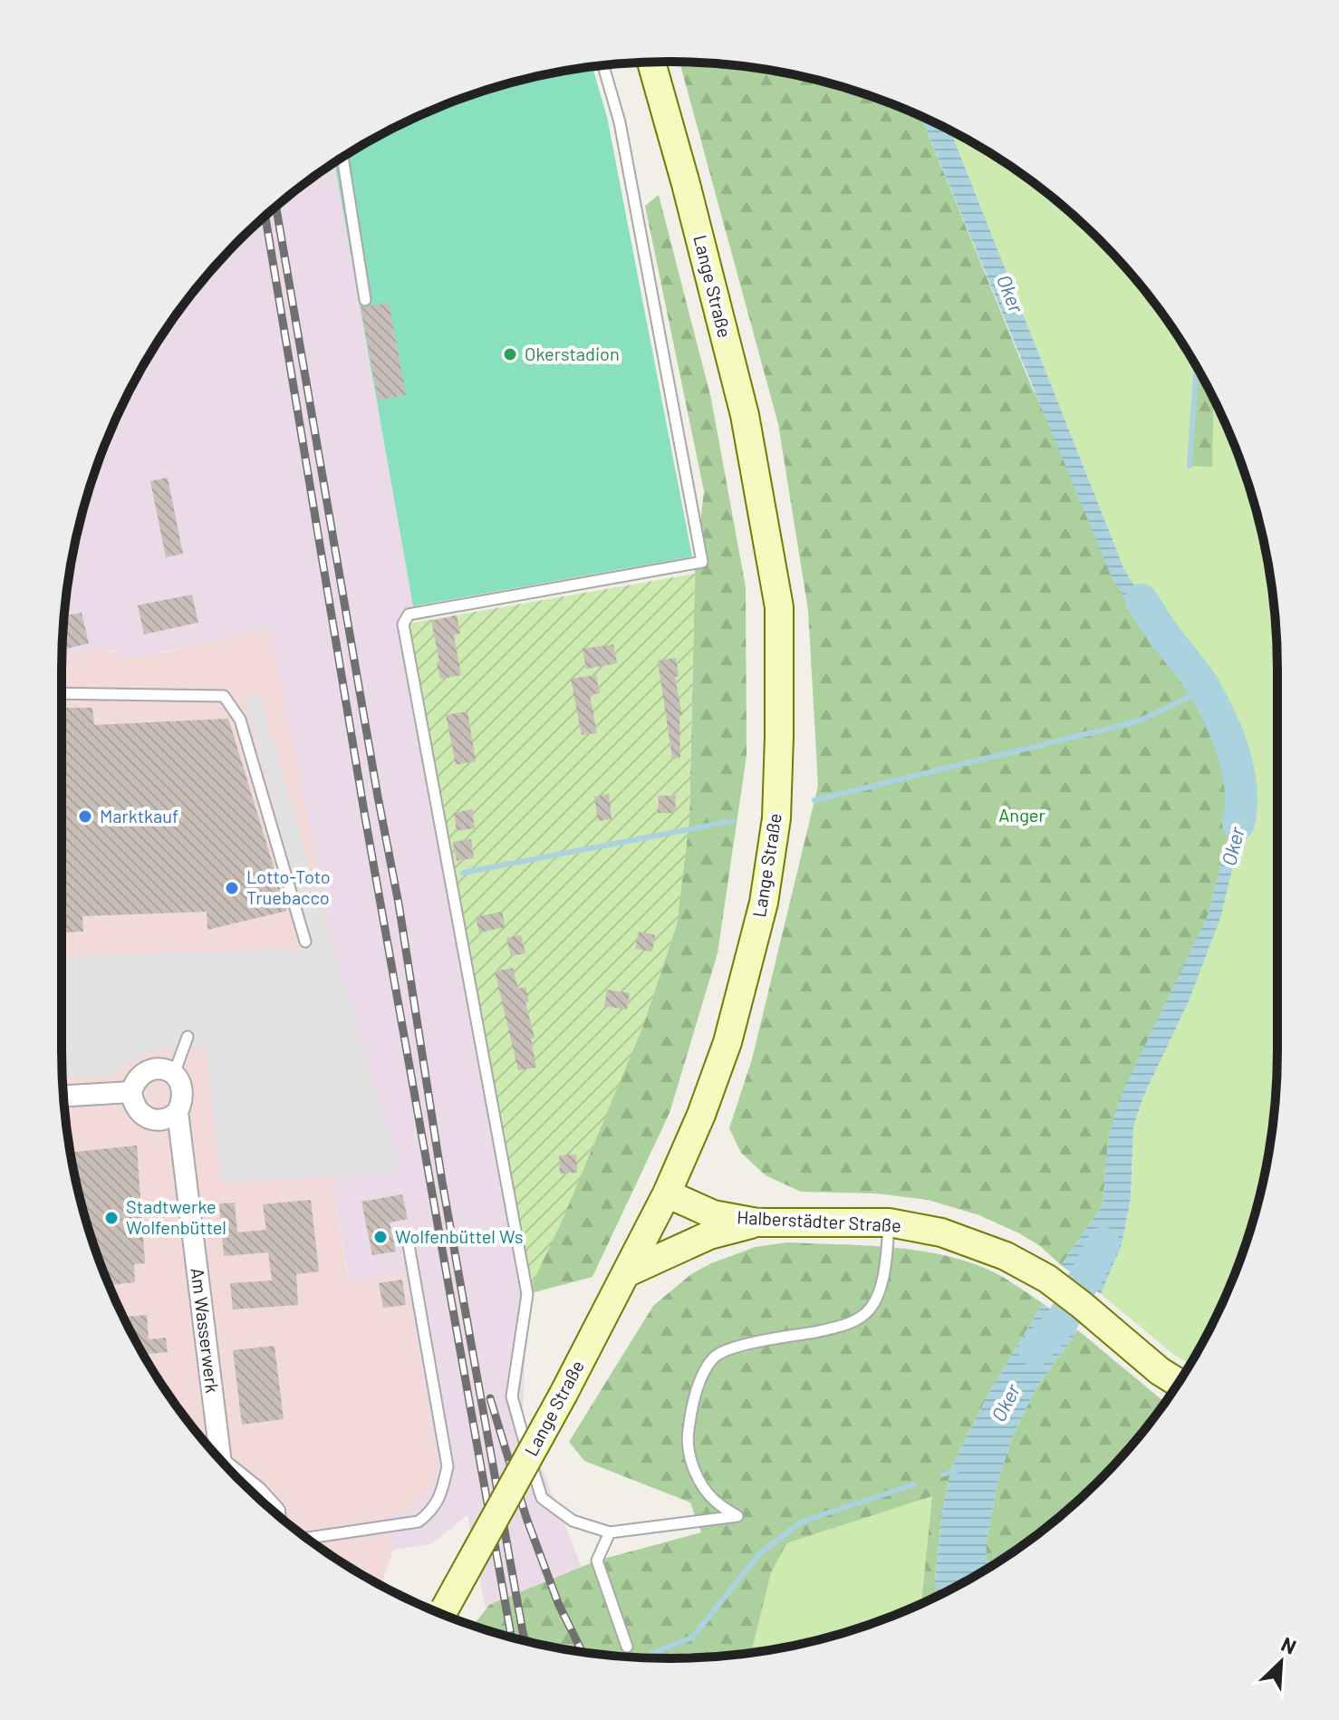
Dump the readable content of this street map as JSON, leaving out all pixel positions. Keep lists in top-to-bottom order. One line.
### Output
{"streets":{"main road":["Lange Straße","Halberstädter Straße"],"street":["Am Wasserwerk"]},"crossings":[["Lange Straße","Halberstädter Straße"]],"water":["Oker"],"parks":["Anger"],"places":["Okerstadion","Marktkauf","Lotto-Toto Truebacco","Stadtwerke Wolfenbüttel","Wolfenbüttel Ws"],"north":"top right"}
